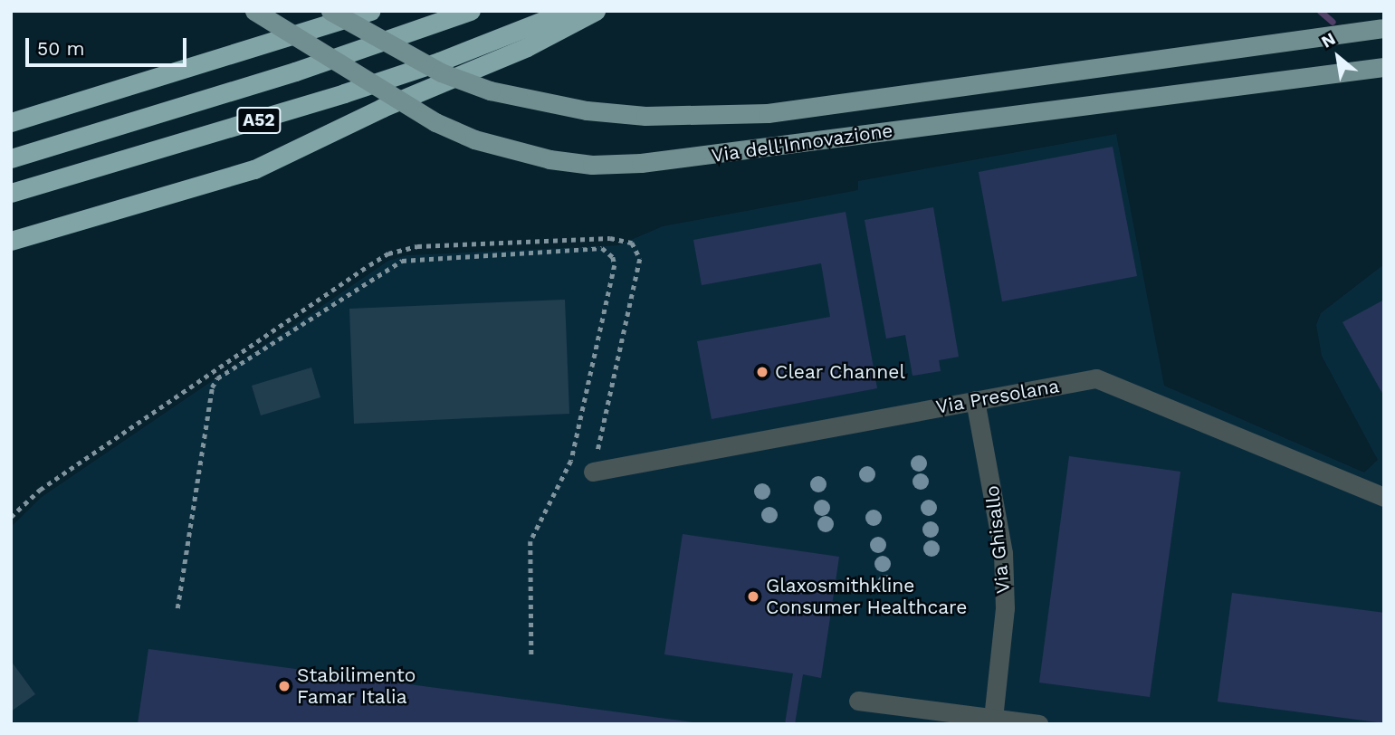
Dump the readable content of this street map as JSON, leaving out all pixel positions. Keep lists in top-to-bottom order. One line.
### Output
{"streets":{"highway":["A52"],"main road":["Via dell'Innovazione"],"street":["Via Presolana","Via Ghisallo"]},"crossings":[["Via Presolana","Via Ghisallo"]],"places":["Clear Channel","Glaxosmithkline Consumer Healthcare","Stabilimento Famar Italia"],"scale_bar":"50 m","north":"top left"}
